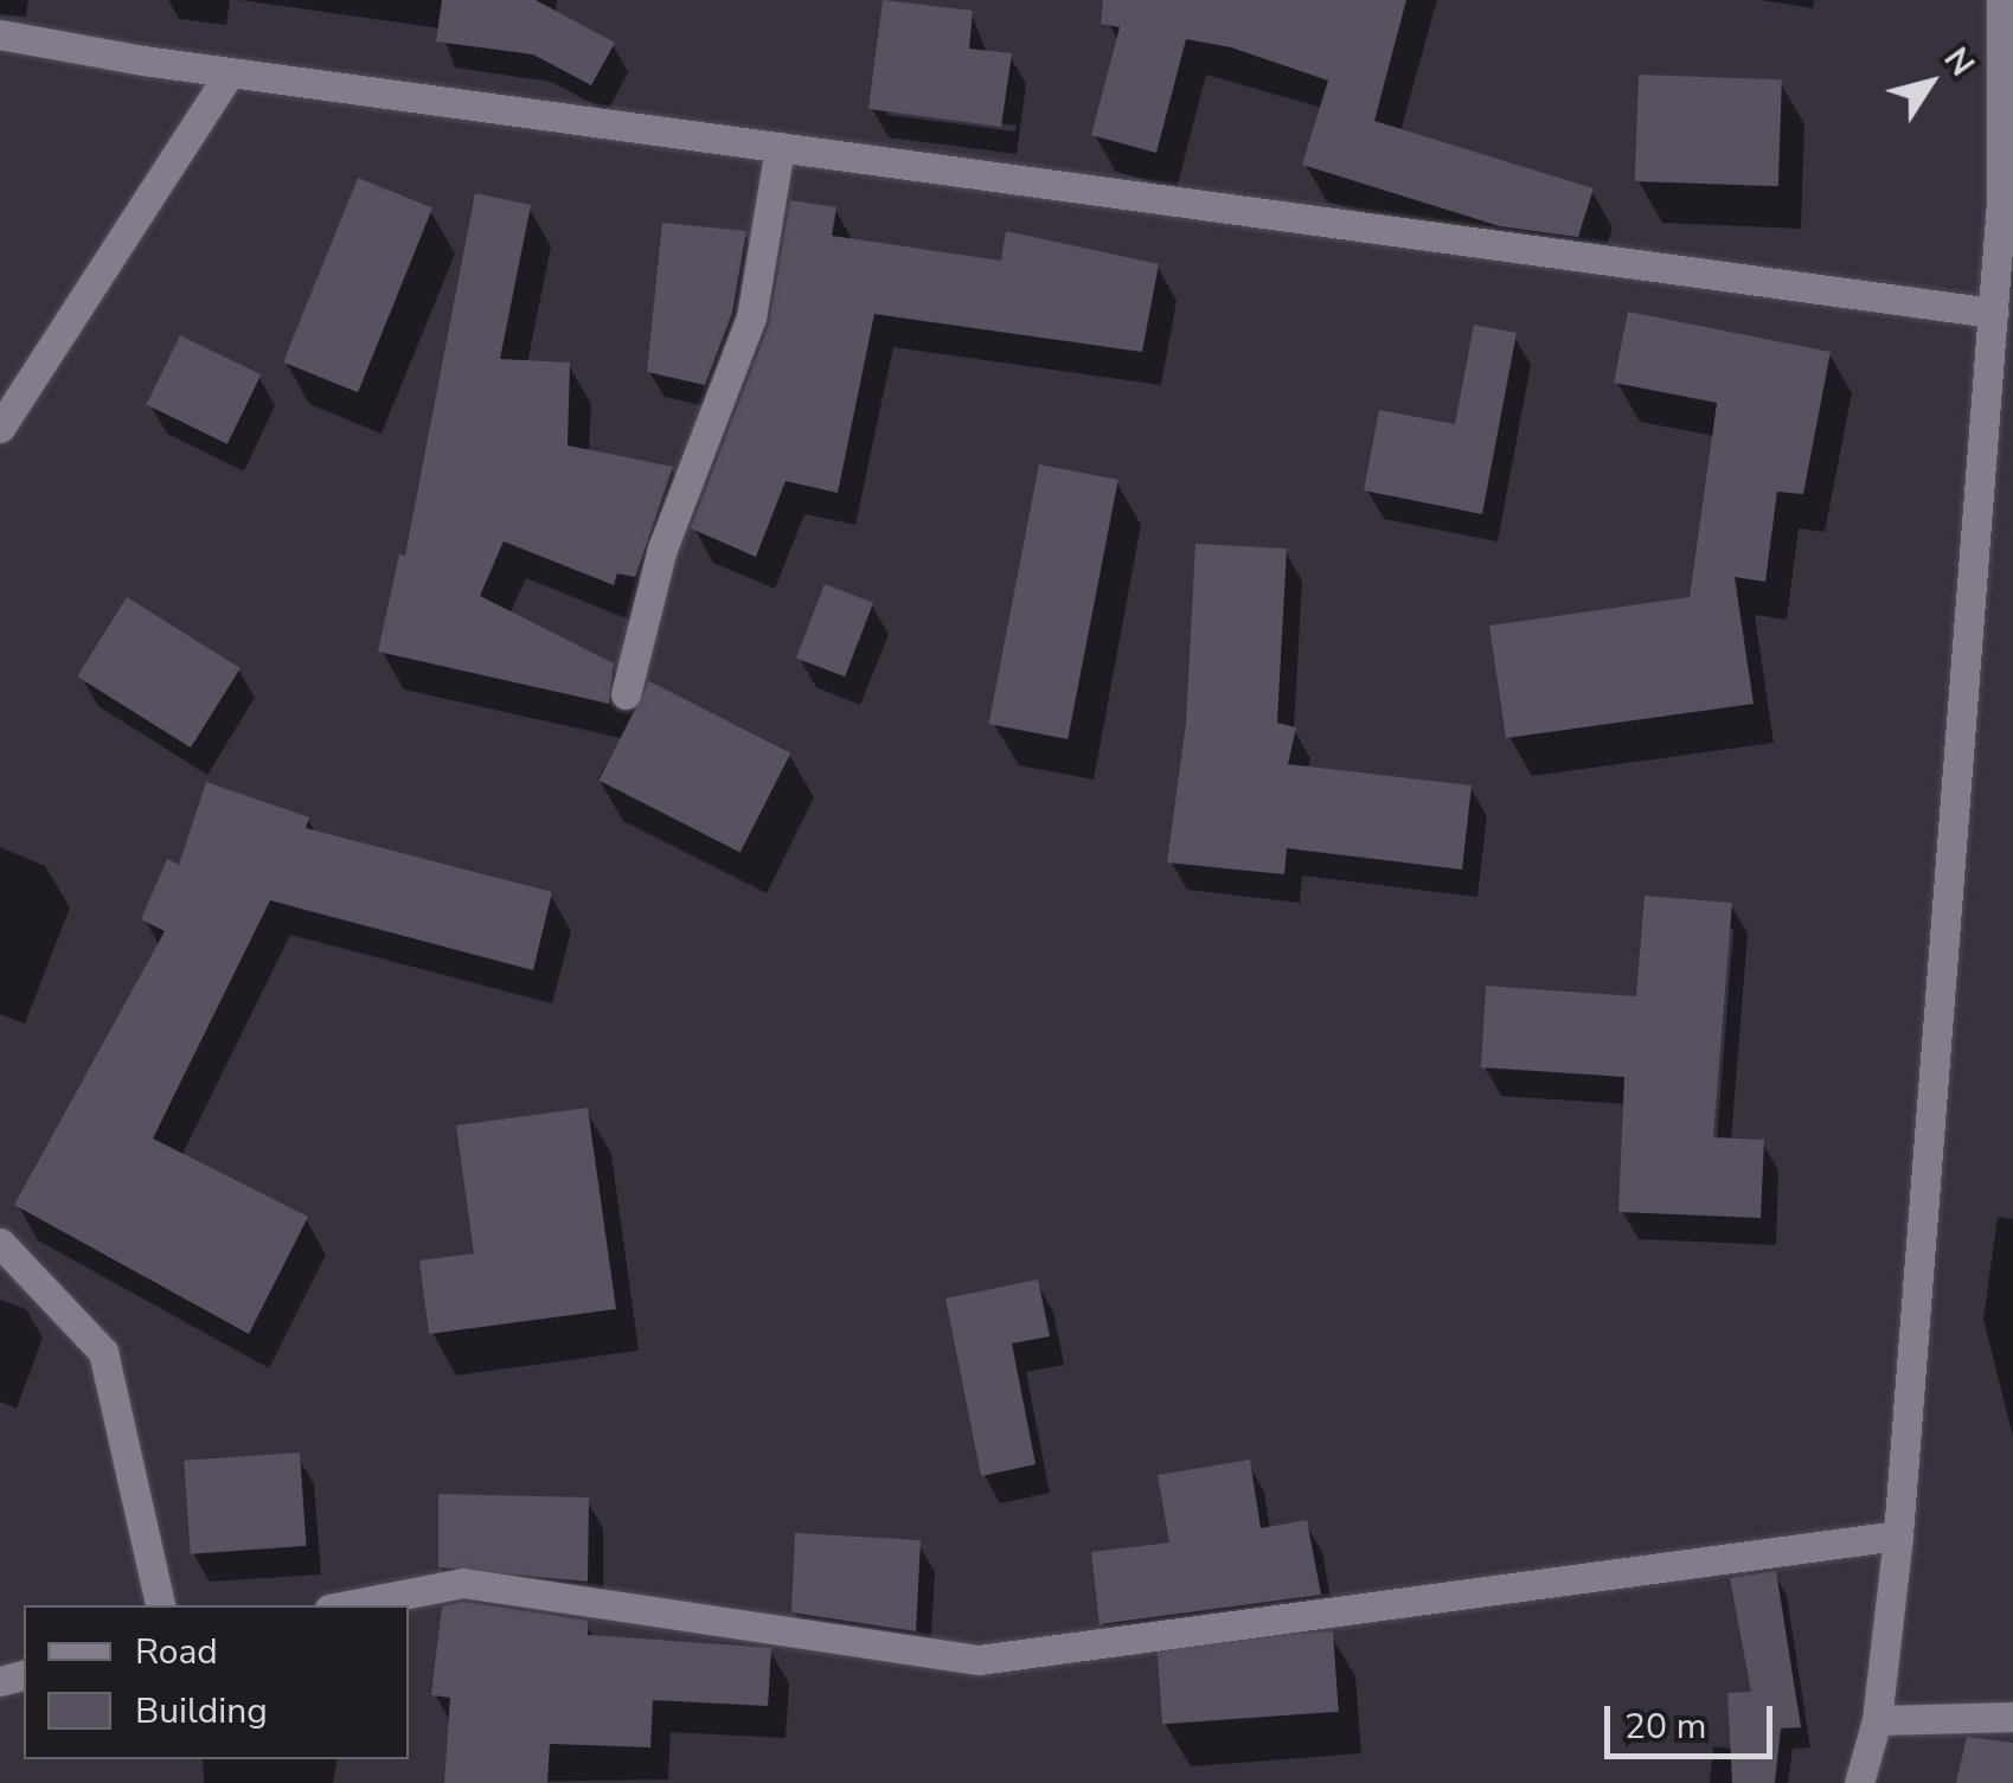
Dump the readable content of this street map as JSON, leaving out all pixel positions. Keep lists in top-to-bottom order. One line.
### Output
{"legend":["Road","Building"],"scale_bar":"20 m","north":"top right"}
